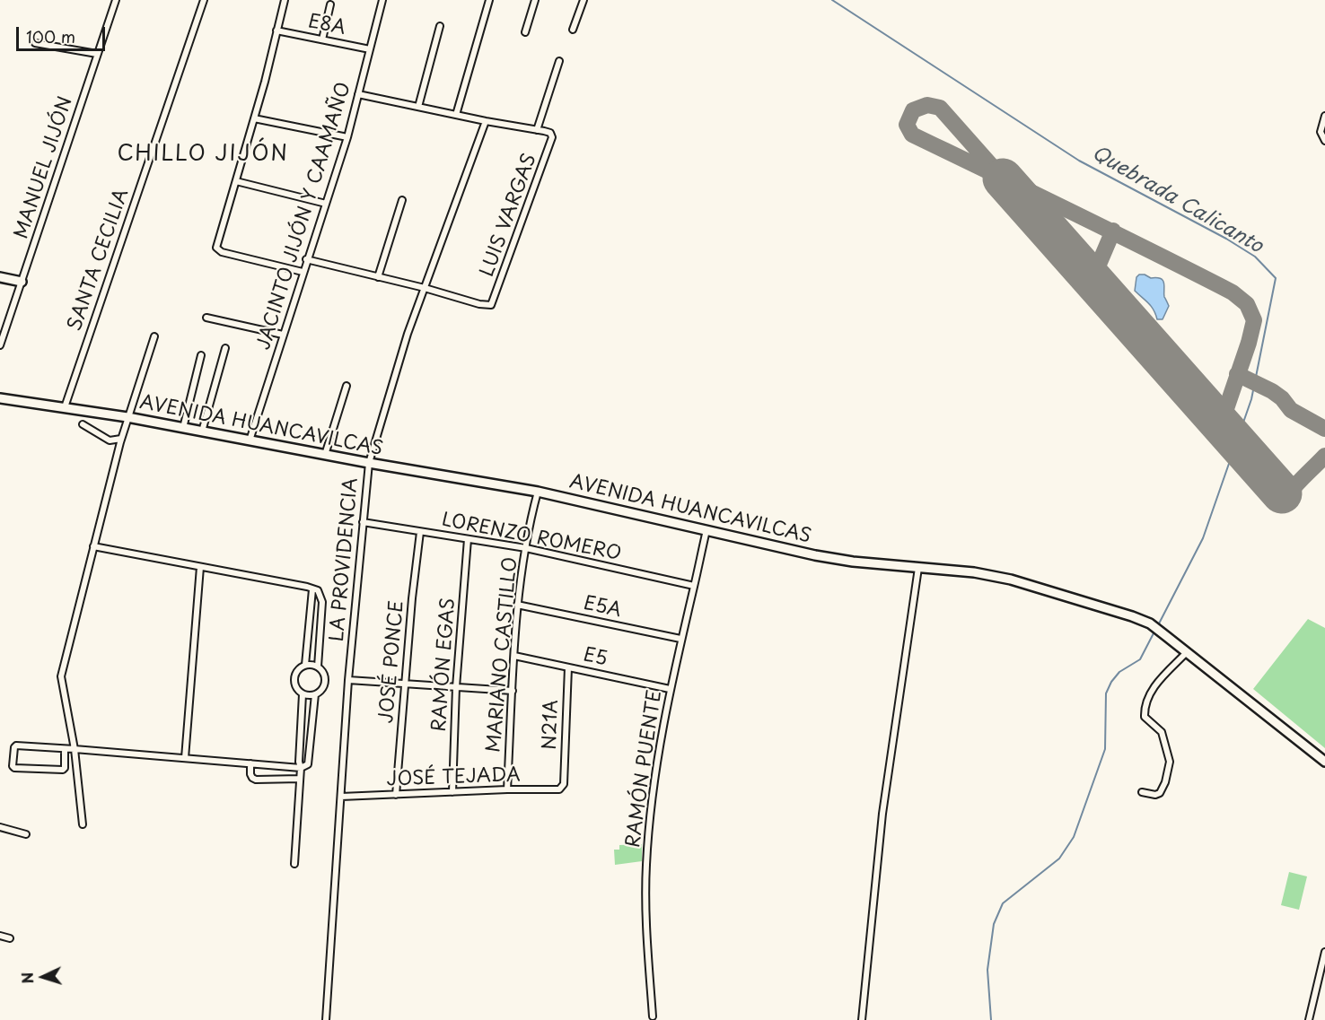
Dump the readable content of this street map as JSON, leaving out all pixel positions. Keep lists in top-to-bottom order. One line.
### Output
{"streets":{"street":["E8A","MANUEL JIJÓN","LUIS VARGAS","JACINTO JIJÓN Y CAAMAÑO","SANTA CECILIA","AVENIDA HUANCAVILCAS","LORENZO ROMERO","LA PROVIDENCIA","E5A","MARIANO CASTILLO","E5","JOSÉ PONCE","RAMÓN EGAS","N21A","RAMÓN PUENTE","JOSÉ TEJADA"]},"crossings":[["E8A","JACINTO JIJÓN Y CAAMAÑO"],["LUIS VARGAS","LA PROVIDENCIA"],["JACINTO JIJÓN Y CAAMAÑO","AVENIDA HUANCAVILCAS"],["SANTA CECILIA","AVENIDA HUANCAVILCAS"],["AVENIDA HUANCAVILCAS","LA PROVIDENCIA"],["AVENIDA HUANCAVILCAS","MARIANO CASTILLO"],["AVENIDA HUANCAVILCAS","RAMÓN PUENTE"],["LORENZO ROMERO","LA PROVIDENCIA"],["LORENZO ROMERO","MARIANO CASTILLO"],["LORENZO ROMERO","JOSÉ PONCE"],["LORENZO ROMERO","RAMÓN EGAS"],["LORENZO ROMERO","RAMÓN PUENTE"],["LA PROVIDENCIA","JOSÉ TEJADA"],["E5A","MARIANO CASTILLO"],["E5A","RAMÓN PUENTE"],["MARIANO CASTILLO","E5"],["MARIANO CASTILLO","JOSÉ TEJADA"],["E5","N21A"],["E5","RAMÓN PUENTE"],["JOSÉ PONCE","JOSÉ TEJADA"],["RAMÓN EGAS","JOSÉ TEJADA"],["N21A","JOSÉ TEJADA"]],"districts":["CHILLO JIJÓN"],"water":["Quebrada Calicanto"],"scale_bar":"100 m","north":"left"}
